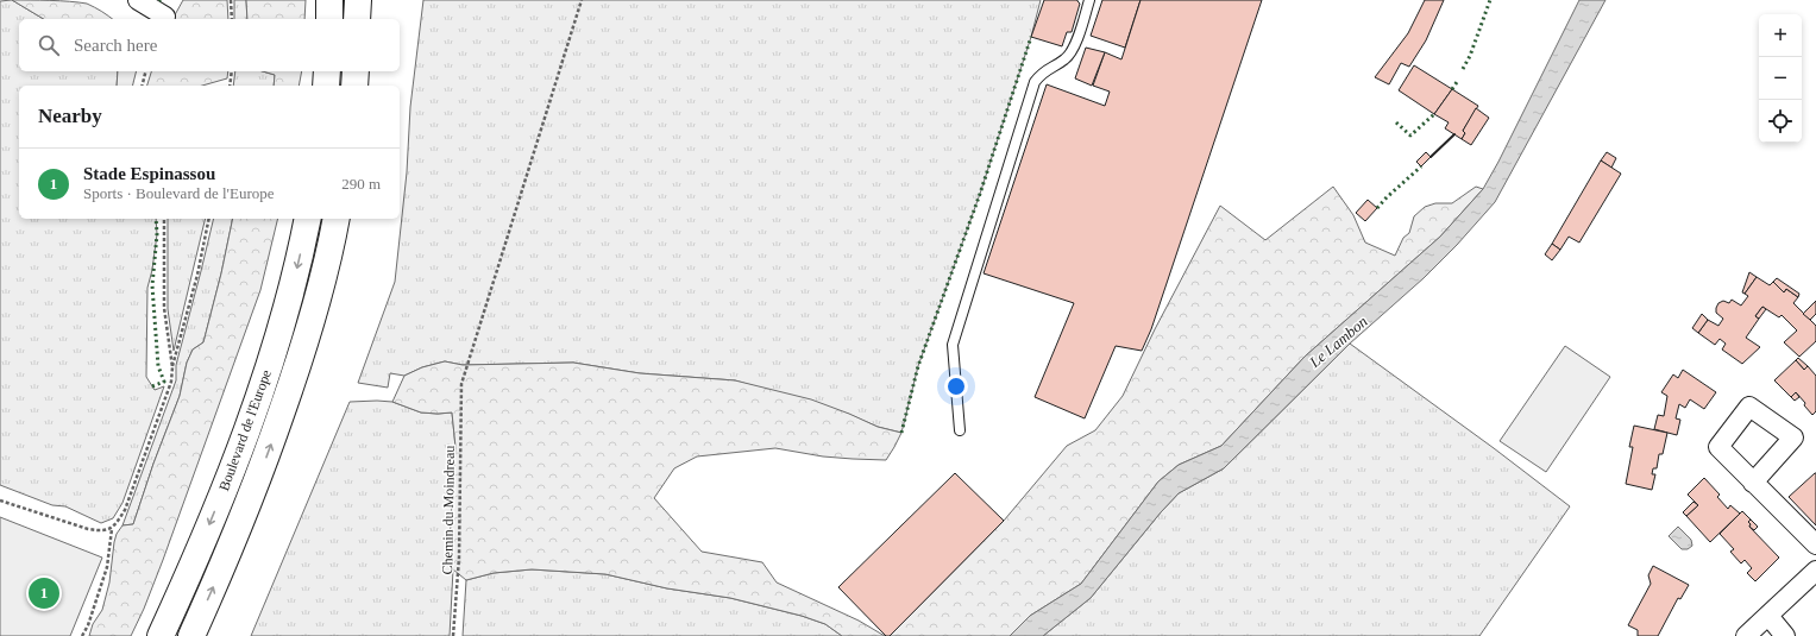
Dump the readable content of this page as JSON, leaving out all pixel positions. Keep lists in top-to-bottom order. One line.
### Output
{"streets":{"highway":["Boulevard de l'Europe"],"path":["Chemin du Moindreau"]},"water":["Le Lambon"],"page":{"map_buttons":["+","−"],"search":"Search here","heading":"Nearby","list":[{"mark":"1","name":"Stade Espinassou","note":"Sports · Boulevard de l'Europe","value":"290 m"}],"pins":"1"}}
